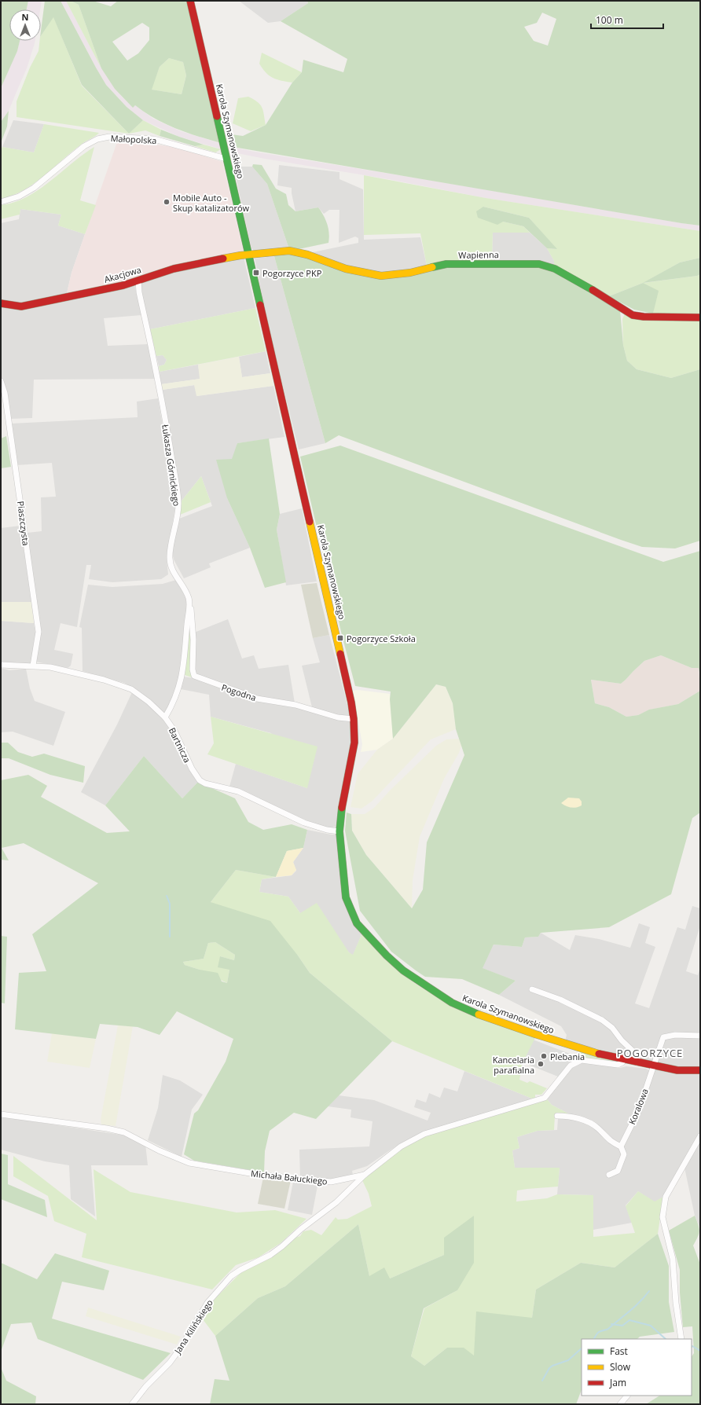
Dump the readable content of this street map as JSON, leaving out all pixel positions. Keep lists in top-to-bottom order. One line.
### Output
{"streets":{"street":["Karola Szymanowskiego","Małopolska","Wapienna","Akacjowa","Łukasza Górnickiego","Piaszczysta","Pogodna","Bartnicza","Koralowa","Michała Bałuckiego","Jana Kilińskiego"]},"crossings":[["Karola Szymanowskiego","Małopolska"],["Karola Szymanowskiego","Wapienna"],["Karola Szymanowskiego","Akacjowa"],["Karola Szymanowskiego","Pogodna"],["Karola Szymanowskiego","Bartnicza"],["Karola Szymanowskiego","Koralowa"],["Karola Szymanowskiego","Michała Bałuckiego"],["Wapienna","Akacjowa"],["Akacjowa","Łukasza Górnickiego"],["Łukasza Górnickiego","Pogodna"],["Łukasza Górnickiego","Bartnicza"],["Piaszczysta","Bartnicza"],["Michała Bałuckiego","Jana Kilińskiego"]],"districts":["POGORZYCE"],"places":{"other":["Mobile Auto - Skup katalizatorów","Plebania","Kancelaria parafialna"],"transit":["Pogorzyce PKP","Pogorzyce Szkoła"]},"legend":["Fast","Slow","Jam"],"scale_bar":"100 m","north":"top"}
